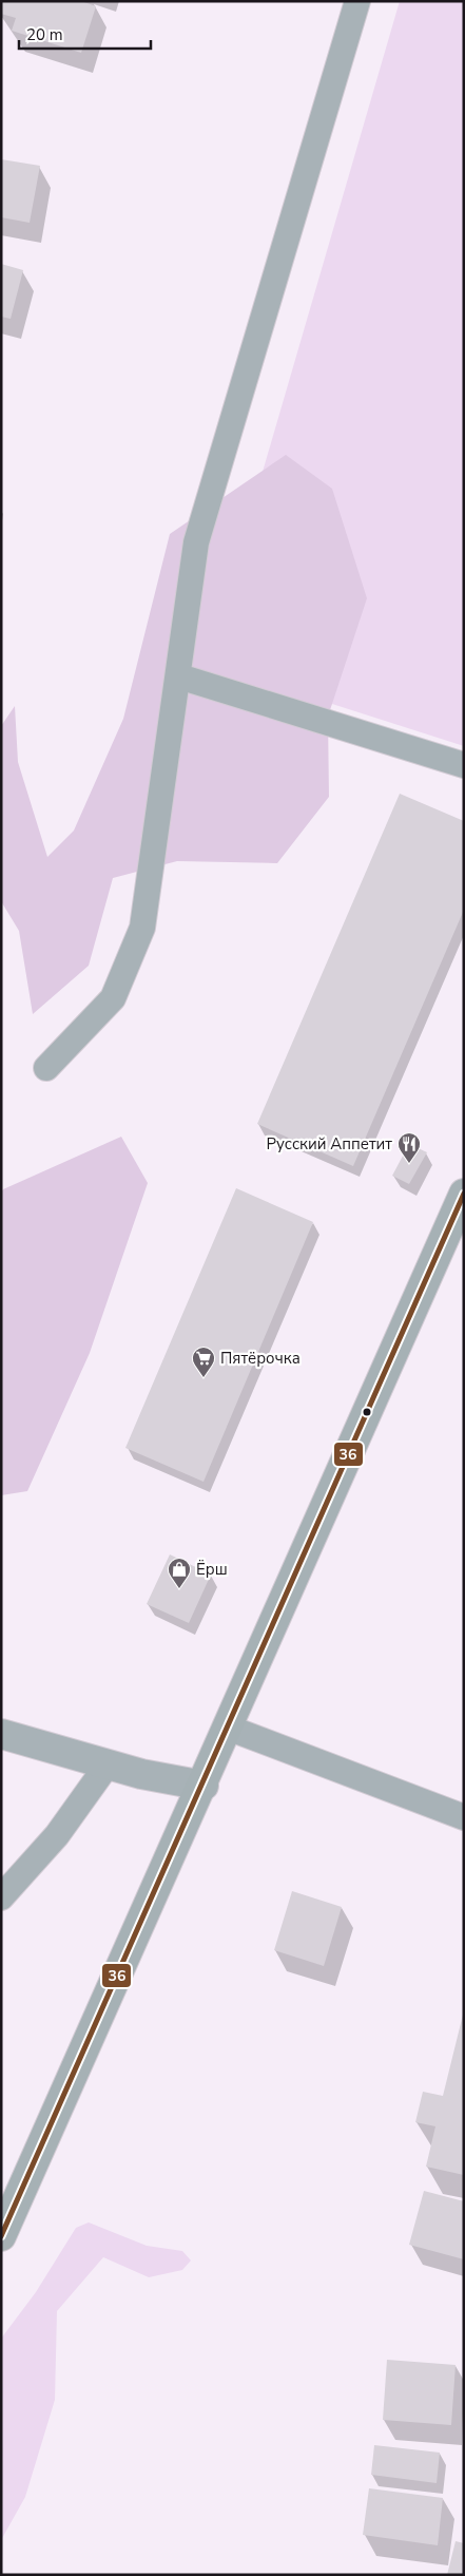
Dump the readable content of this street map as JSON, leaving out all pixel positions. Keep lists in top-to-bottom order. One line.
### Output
{"places":{"restaurant":["Русский Аппетит"],"supermarket":["Пятёрочка"],"shop":["Ёрш"]},"lines":["transit line 36"],"scale_bar":"20 m"}
